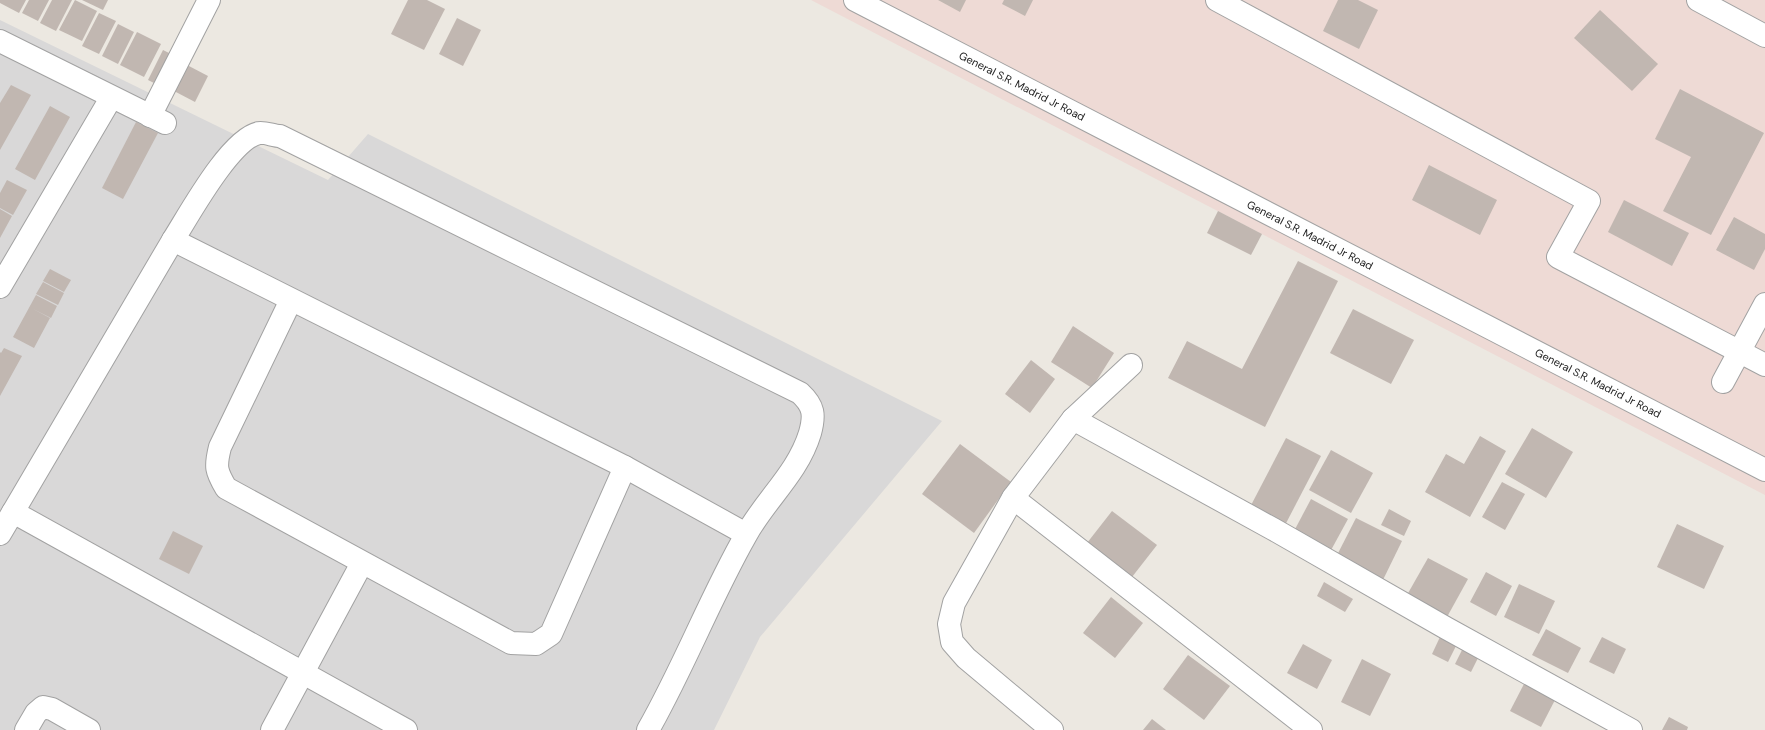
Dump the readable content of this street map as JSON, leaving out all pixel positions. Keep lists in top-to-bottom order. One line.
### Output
{"streets":{"street":["General S.R. Madrid Jr Road"]}}
